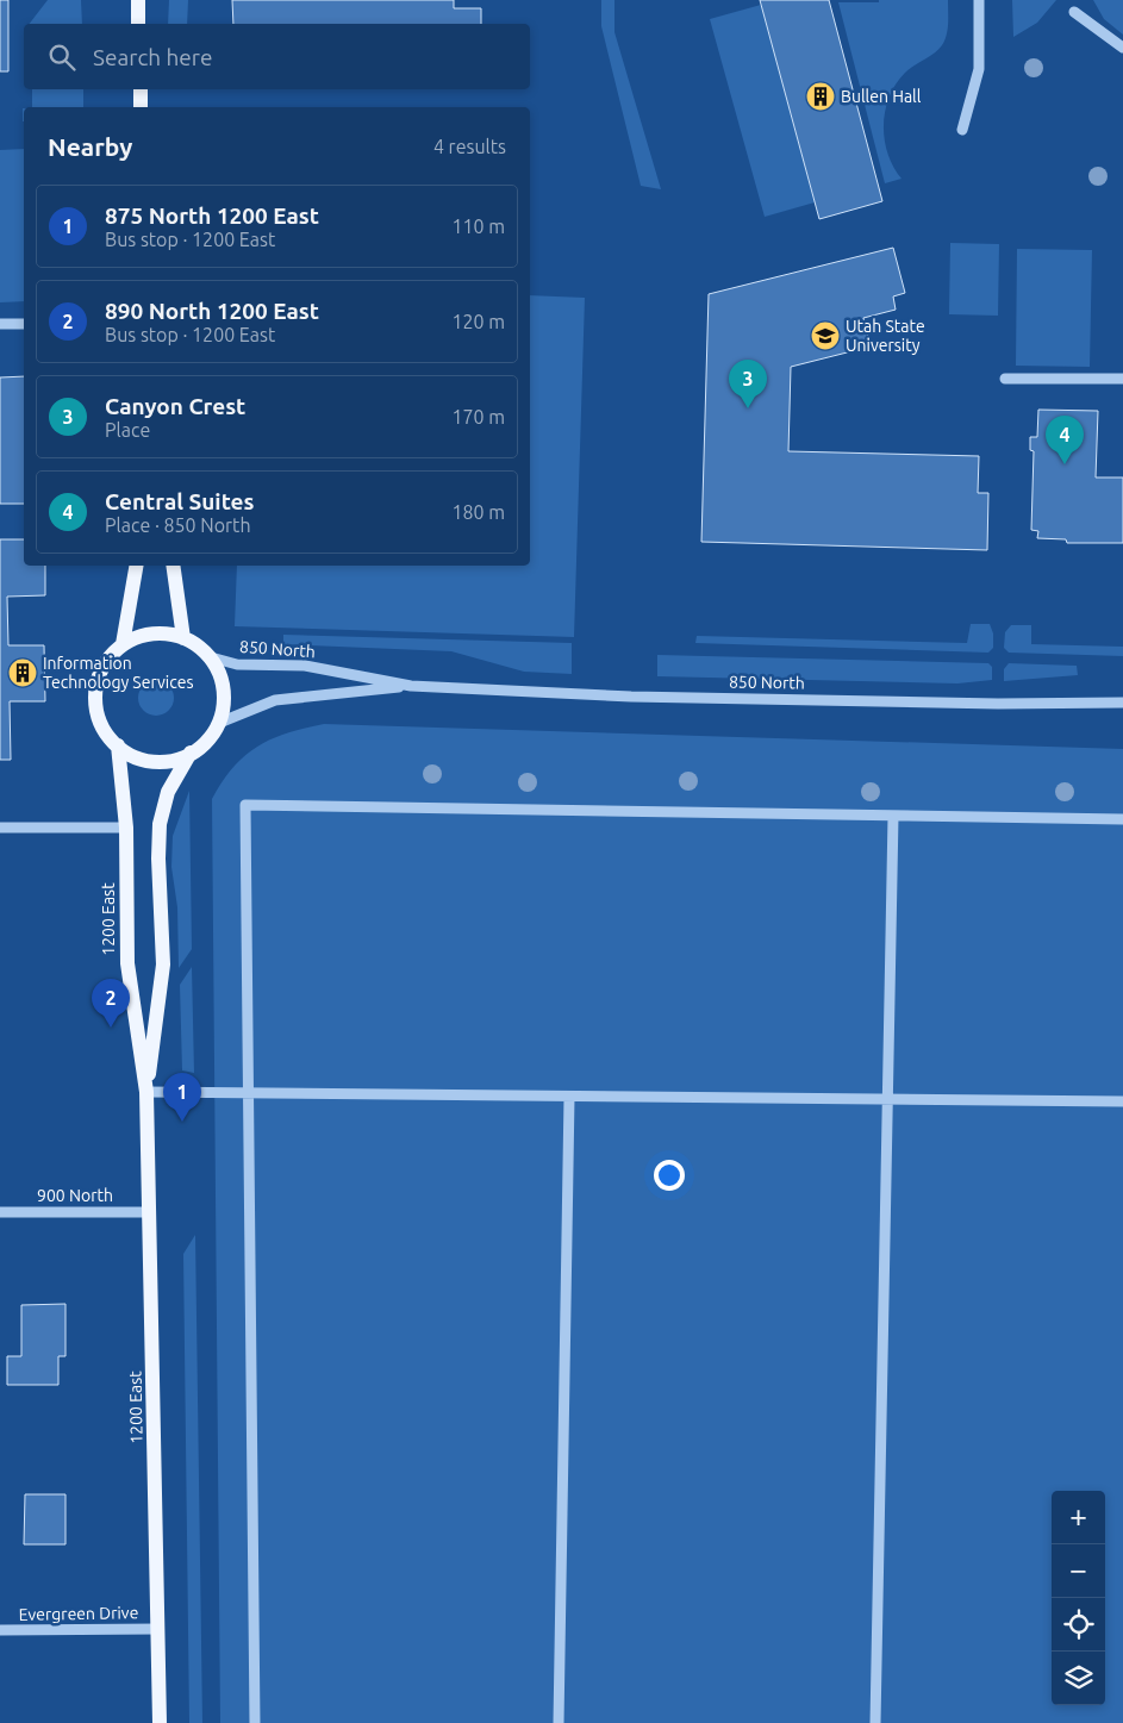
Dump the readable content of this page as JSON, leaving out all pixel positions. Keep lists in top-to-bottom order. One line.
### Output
{"streets":{"main road":["1200 East"],"street":["850 North","900 North","Evergreen Drive"]},"crossings":[["850 North","1200 East"],["1200 East","900 North"],["1200 East","Evergreen Drive"]],"places":{"building":["Bullen Hall","Information Technology Services"],"school or university":["Utah State University"]},"page":{"search":"Search here","heading":["Nearby","4 results"],"list":[{"mark":"1","name":"875 North 1200 East","note":"Bus stop · 1200 East","value":"110 m"},{"mark":"2","name":"890 North 1200 East","note":"Bus stop · 1200 East","value":"120 m"},{"mark":"3","name":"Canyon Crest","note":"Place","value":"170 m"},{"mark":"4","name":"Central Suites","note":"Place · 850 North","value":"180 m"}],"pins":["3","4","2","1"],"map_buttons":["+","−"]}}
